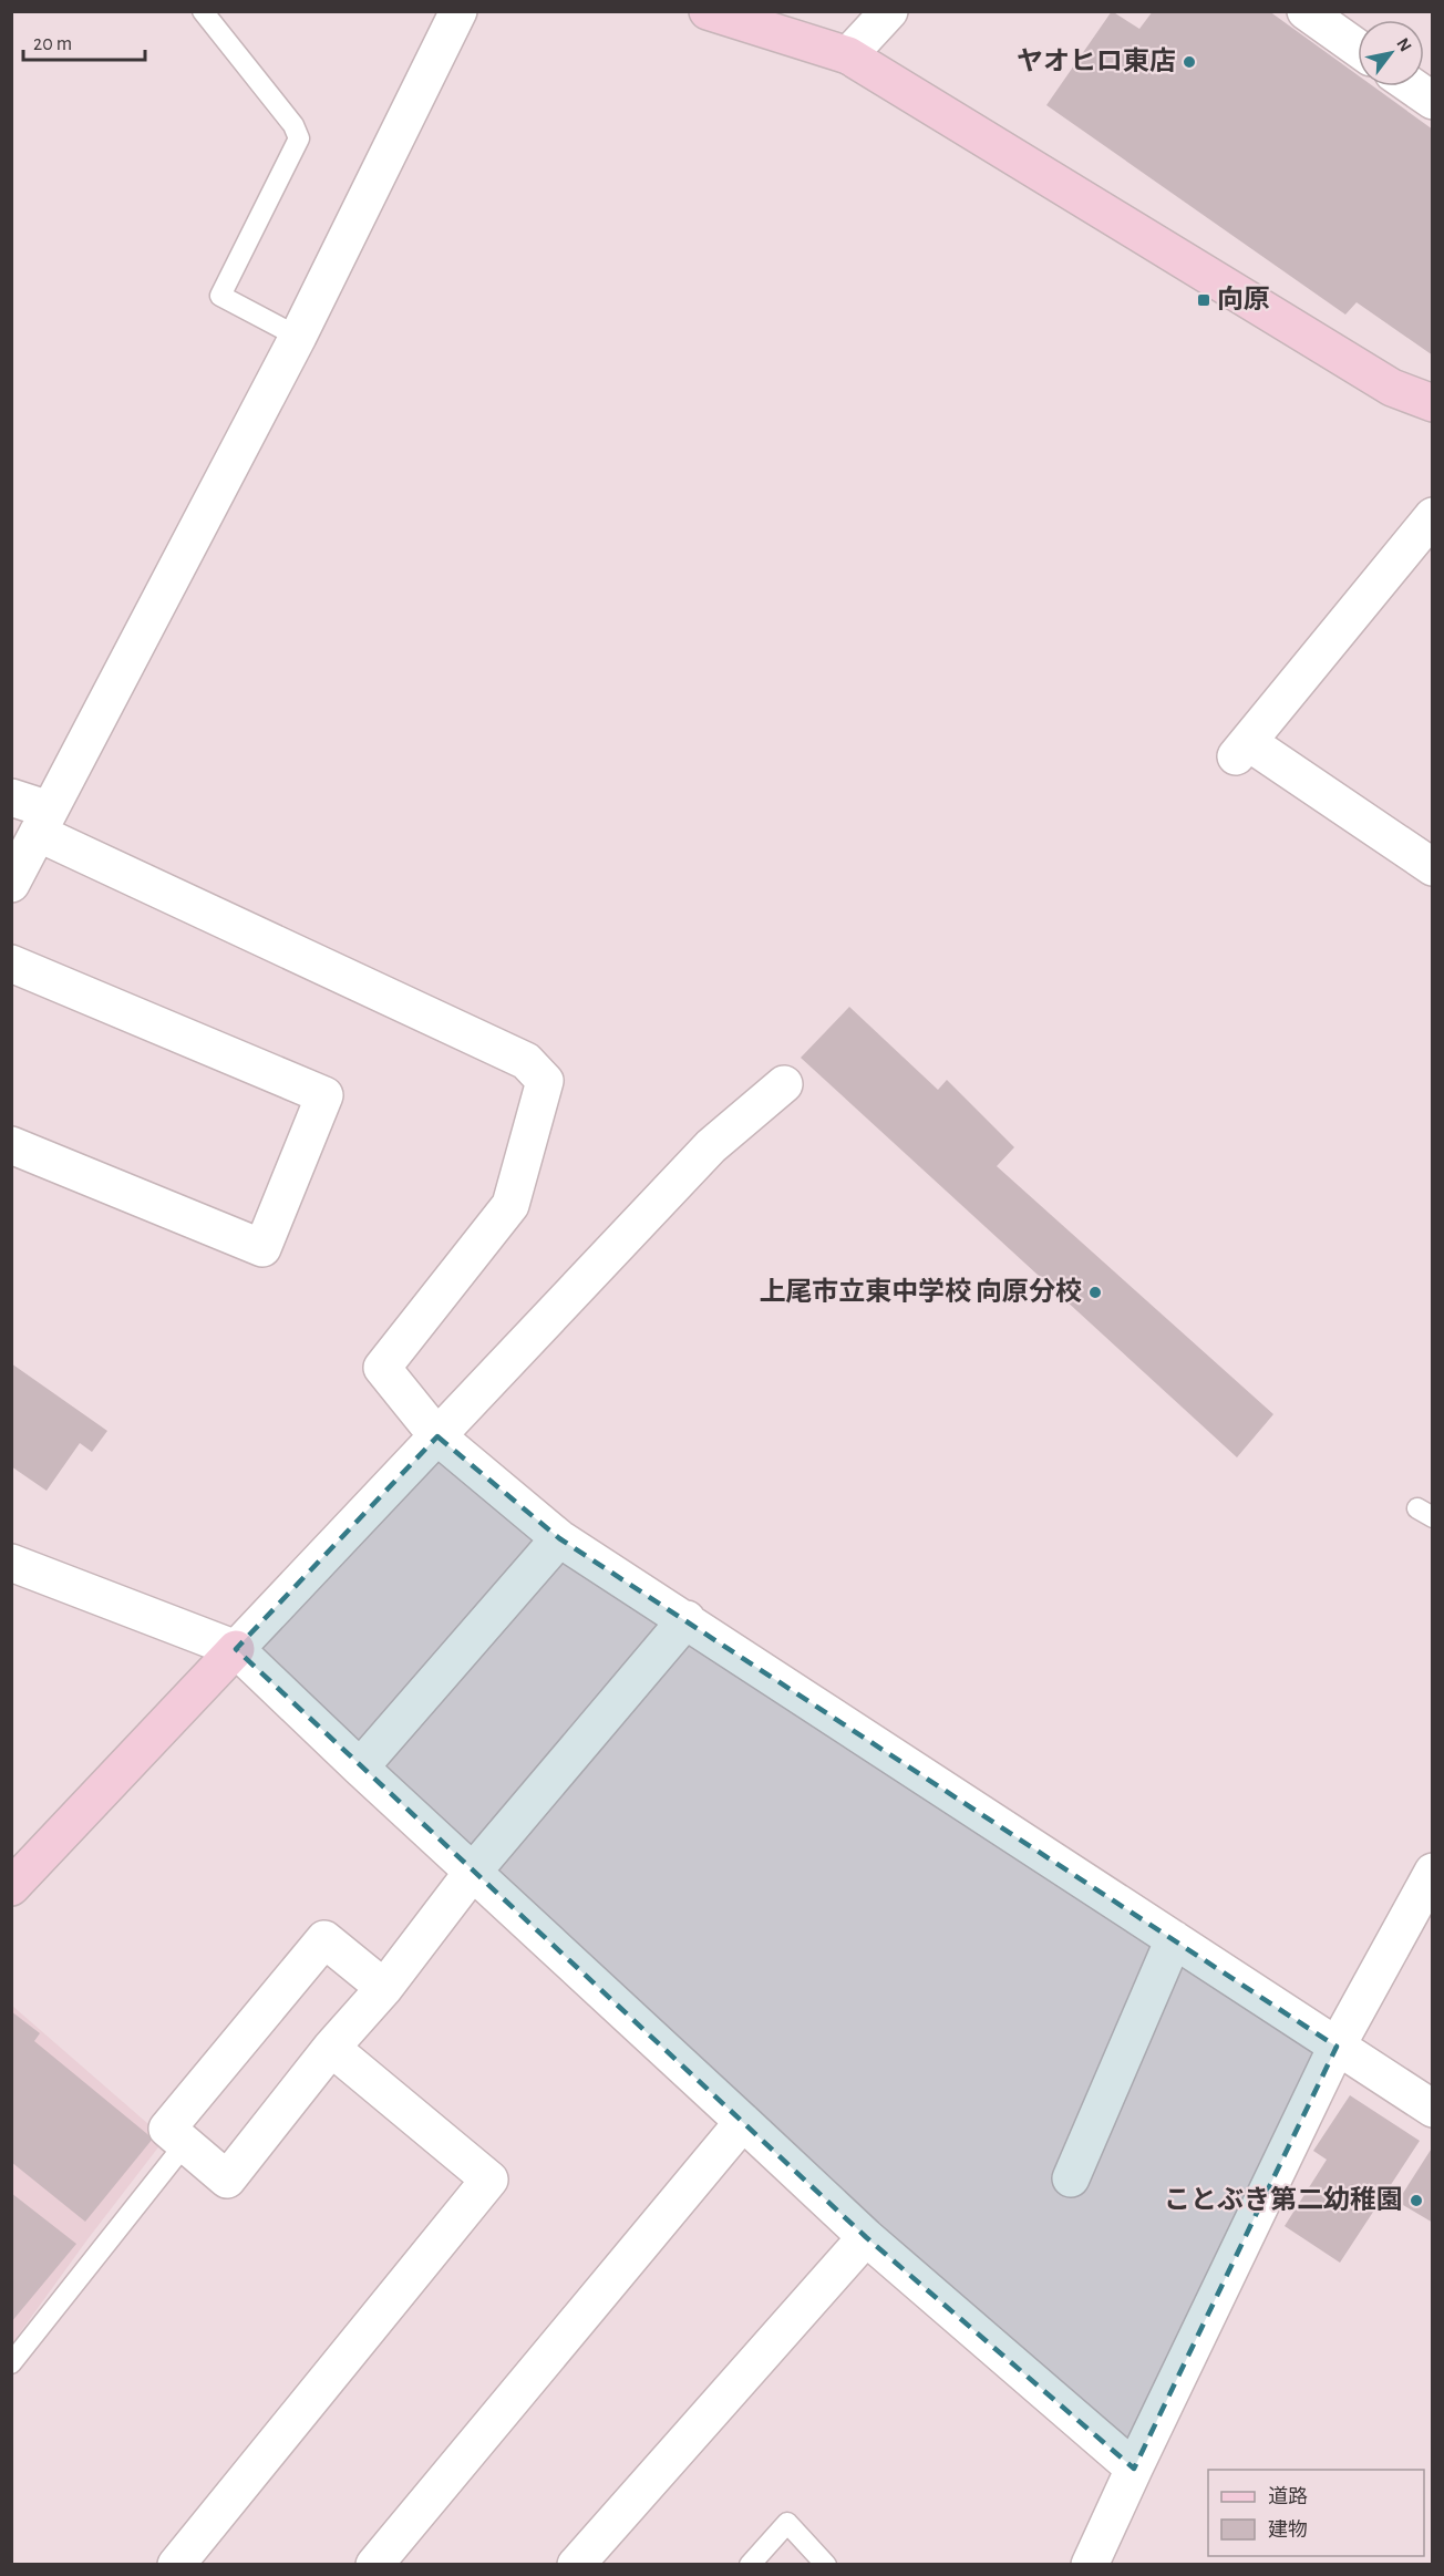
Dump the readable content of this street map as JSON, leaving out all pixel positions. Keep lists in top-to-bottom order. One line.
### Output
{"places":{"other":["ヤオヒロ東店","上尾市立東中学校 向原分校","ことぶき第二幼稚園"],"transit":["向原"]},"legend":["道路","建物"],"scale_bar":"20 m","north":"top right"}
